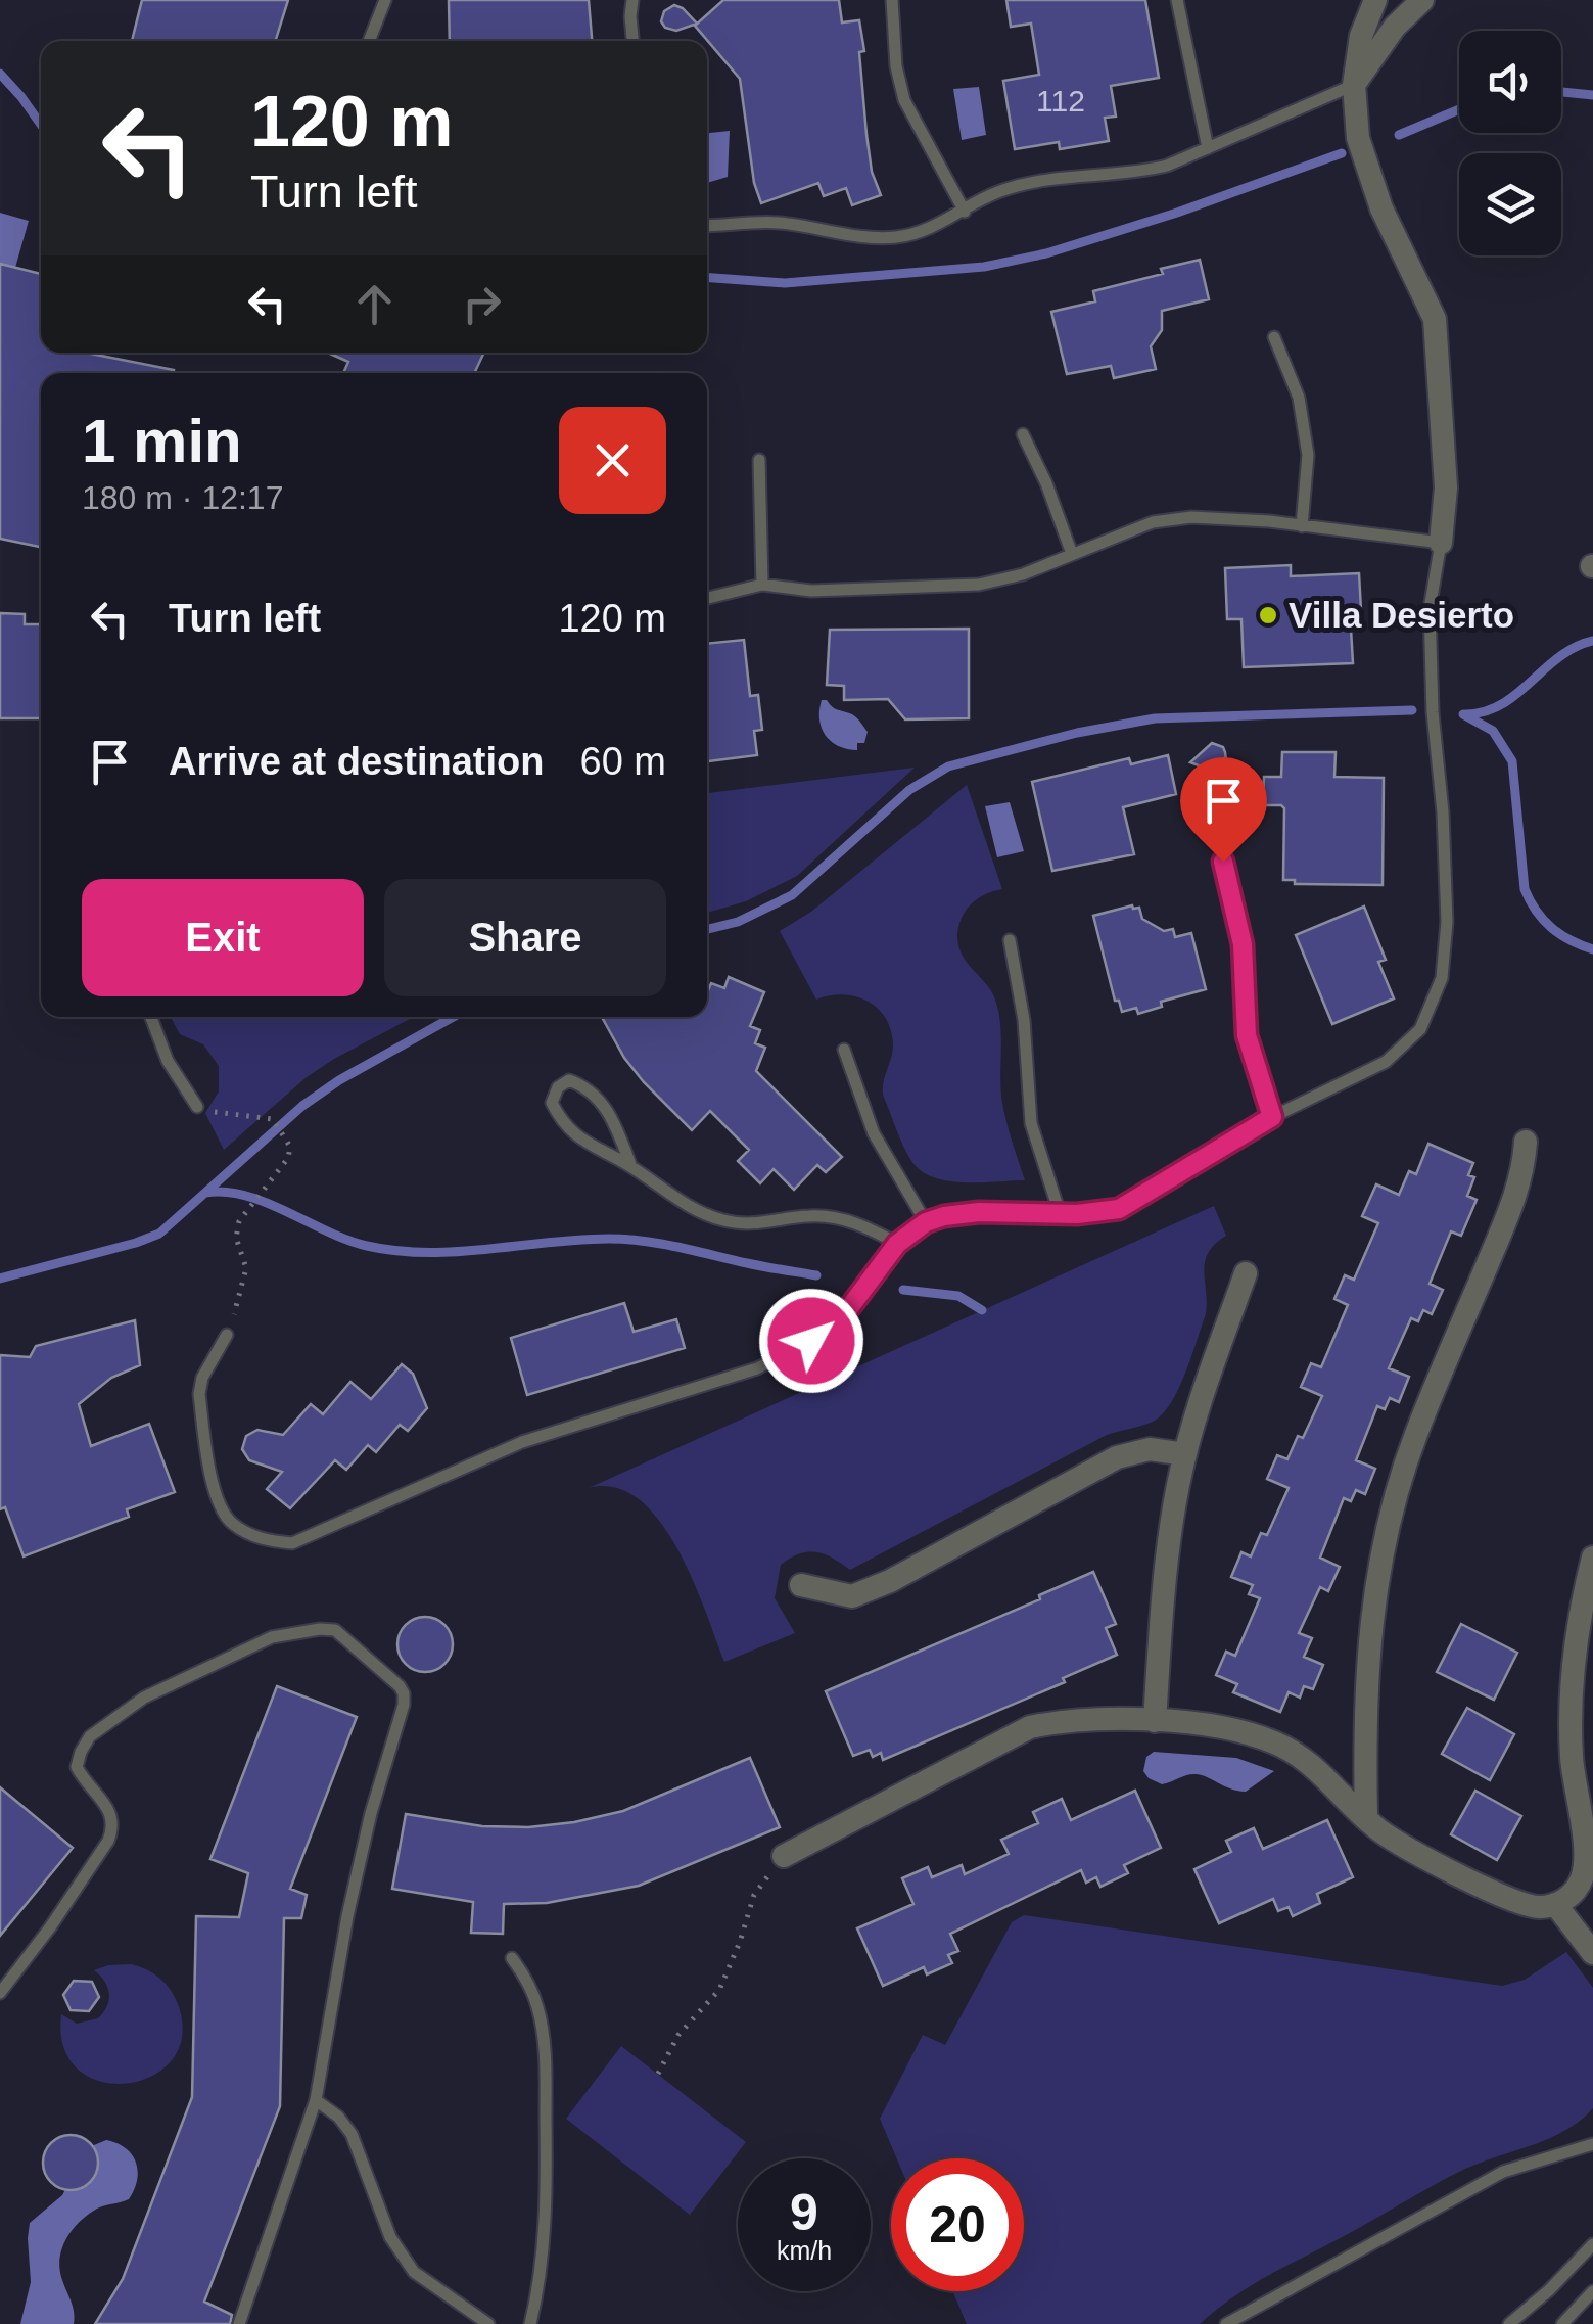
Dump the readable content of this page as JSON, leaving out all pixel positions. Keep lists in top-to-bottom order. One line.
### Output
{"places":["Villa Desierto"],"house_numbers":["112"],"page":{"turn":["120 m","Turn left"],"heading":["1 min","180 m · 12:17"],"list":[{"name":"Turn left","value":"120 m"},{"name":"Arrive at destination","value":"60 m"}],"buttons":["Exit","Share"],"speed":"9 km/h","limit":"20"}}
